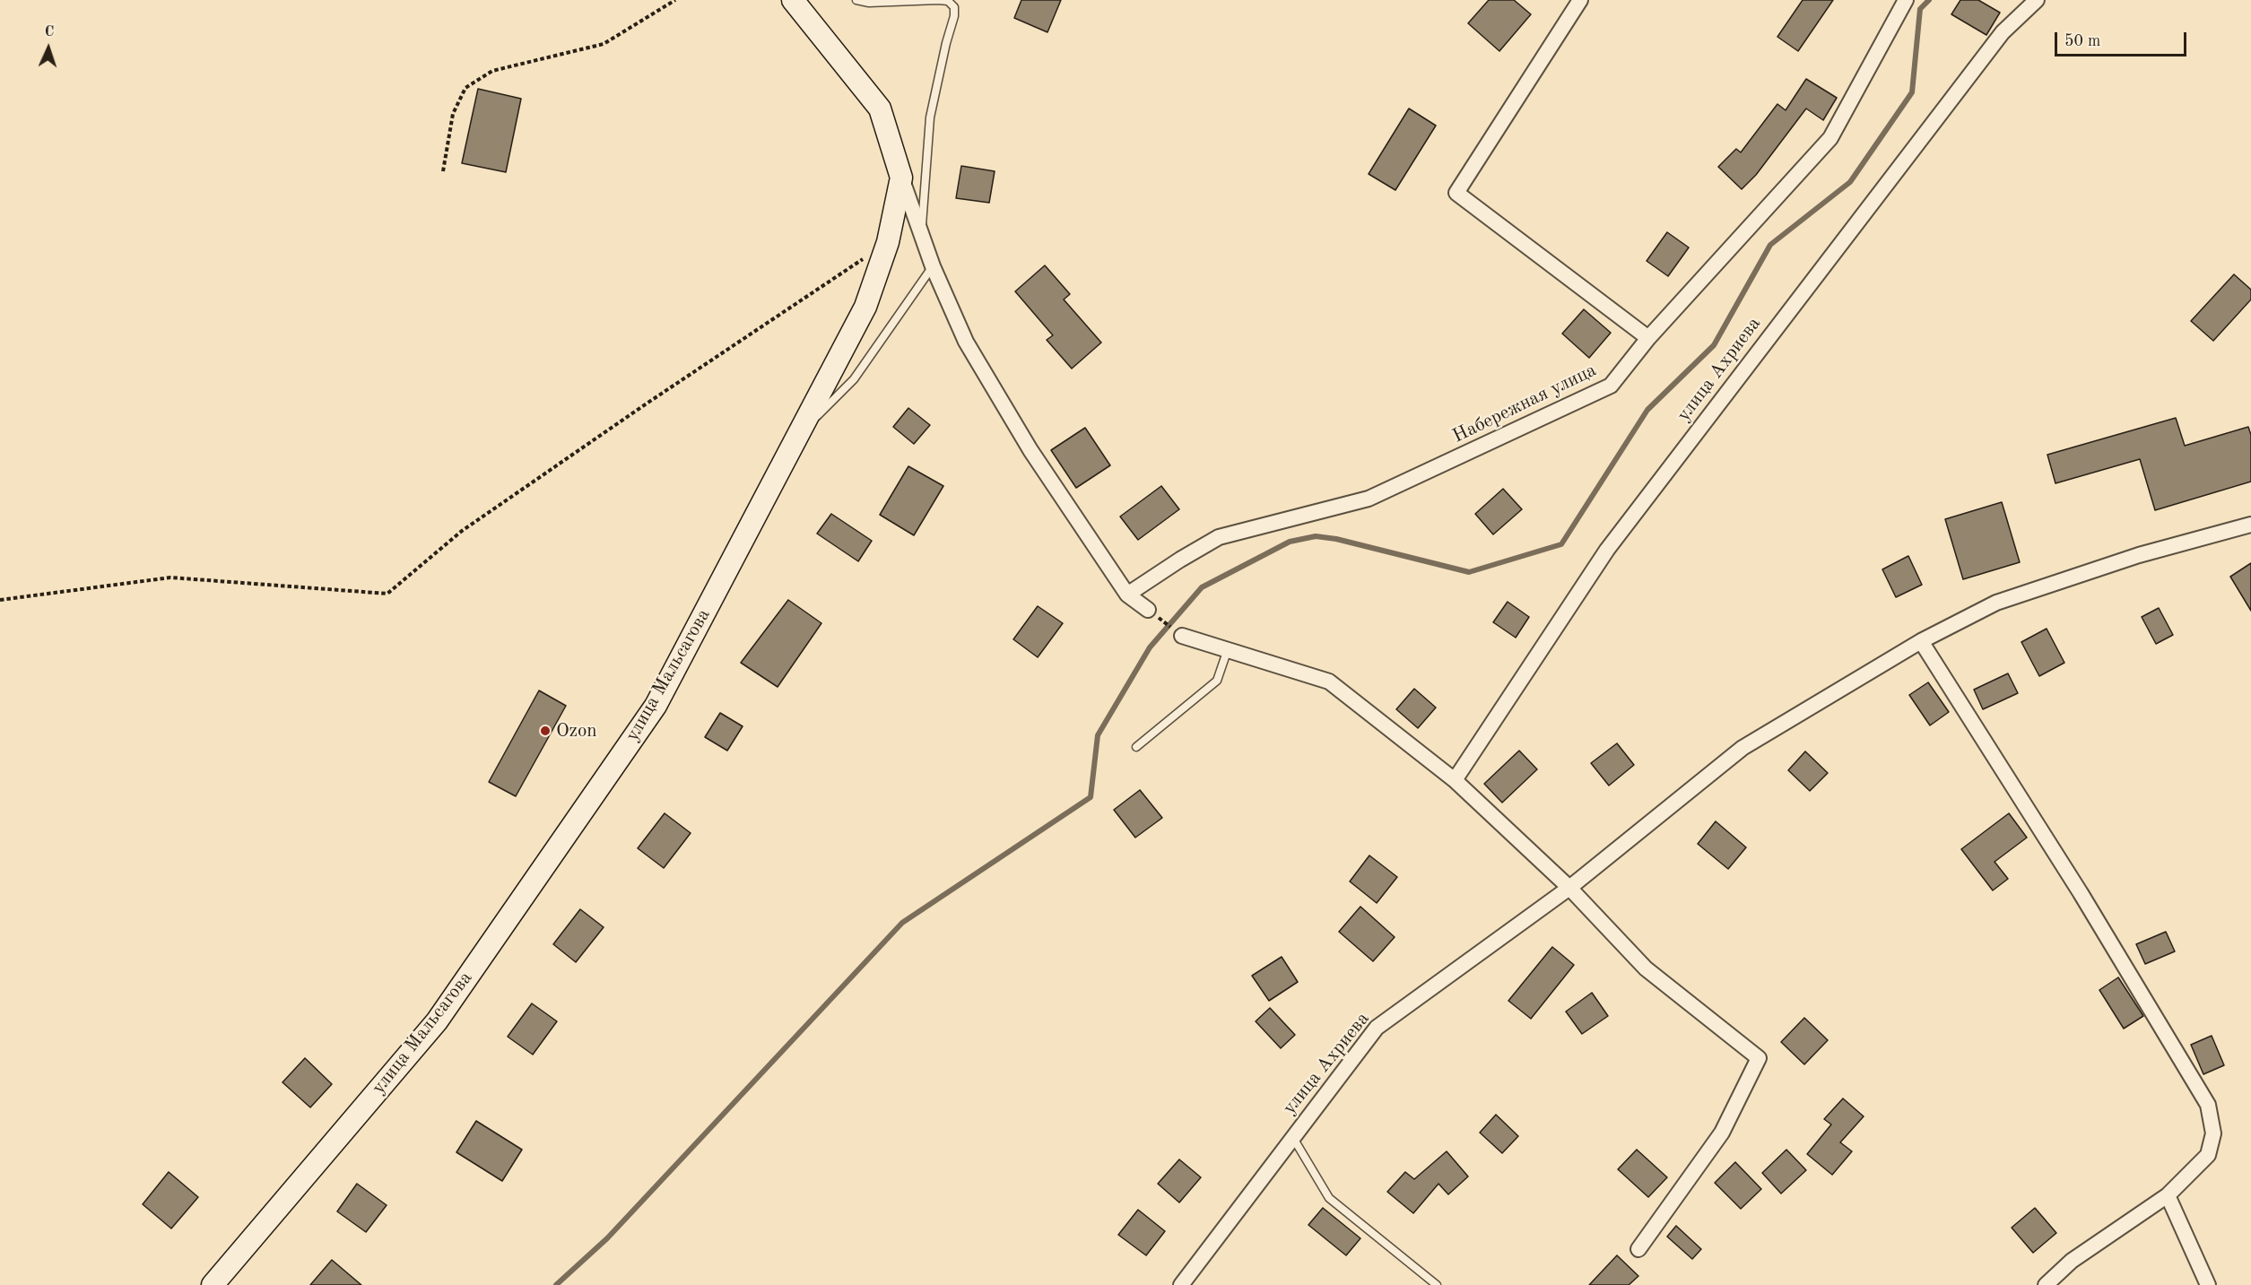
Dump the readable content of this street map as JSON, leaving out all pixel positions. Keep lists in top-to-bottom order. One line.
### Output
{"streets":{"street":["улица Ахриева","Набережная улица","улица Мальсагова"]},"places":["Ozon"],"scale_bar":"50 m","north":"top"}
